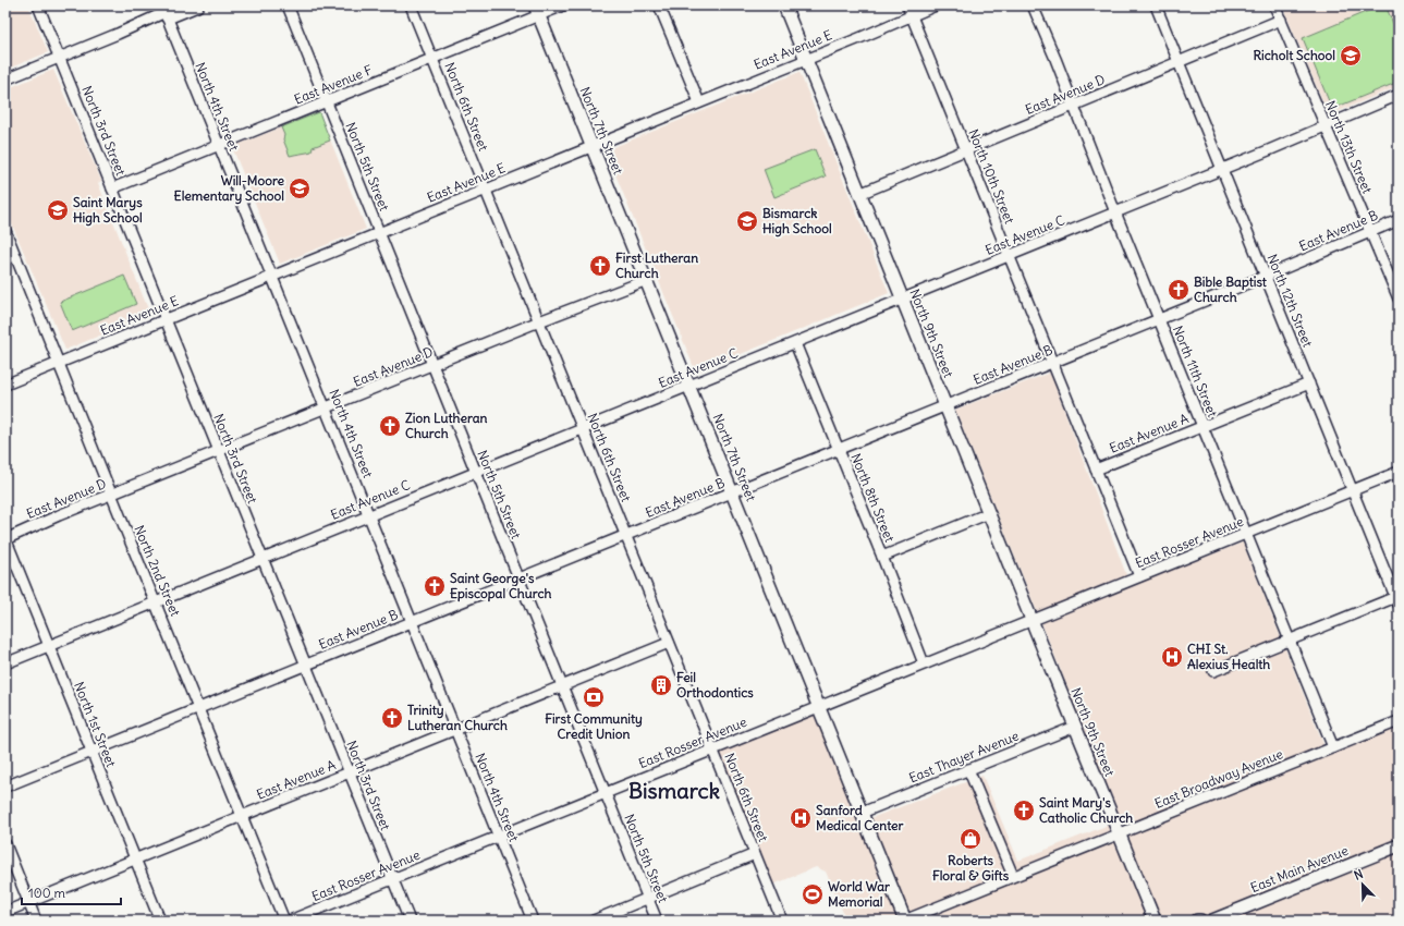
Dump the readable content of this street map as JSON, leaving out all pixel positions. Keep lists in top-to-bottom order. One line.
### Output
{"streets":{"main road":["North 7th Street","North 9th Street","East Main Avenue"],"street":["East Avenue E","East Avenue F","East Avenue D","North 4th Street","North 6th Street","North 3rd Street","North 13th Street","North 5th Street","North 10th Street","East Avenue B","East Avenue C","North 12th Street","North 11th Street","East Avenue A","North 8th Street","East Rosser Avenue","North 2nd Street","North 1st Street","East Thayer Avenue","East Broadway Avenue"]},"crossings":[["East Avenue E","North 4th Street"],["East Avenue E","North 6th Street"],["East Avenue E","North 3rd Street"],["East Avenue E","North 7th Street"],["East Avenue E","North 5th Street"],["East Avenue E","North 10th Street"],["East Avenue E","North 9th Street"],["East Avenue E","North 2nd Street"],["East Avenue F","North 4th Street"],["East Avenue F","North 6th Street"],["East Avenue F","North 3rd Street"],["East Avenue F","North 7th Street"],["East Avenue F","North 5th Street"],["East Avenue D","North 4th Street"],["East Avenue D","North 6th Street"],["East Avenue D","North 3rd Street"],["East Avenue D","North 7th Street"],["East Avenue D","North 13th Street"],["East Avenue D","North 5th Street"],["East Avenue D","North 10th Street"],["East Avenue D","North 12th Street"],["East Avenue D","North 9th Street"],["East Avenue D","North 11th Street"],["East Avenue D","North 2nd Street"],["East Avenue D","North 1st Street"],["North 4th Street","East Avenue B"],["North 4th Street","East Avenue C"],["North 4th Street","East Avenue A"],["North 4th Street","East Rosser Avenue"],["North 6th Street","East Avenue B"],["North 6th Street","East Avenue C"],["North 6th Street","East Avenue A"],["North 6th Street","East Rosser Avenue"],["North 3rd Street","East Avenue B"],["North 3rd Street","East Avenue C"],["North 3rd Street","East Avenue A"],["North 3rd Street","East Rosser Avenue"],["North 7th Street","East Avenue B"],["North 7th Street","East Avenue C"],["North 7th Street","East Rosser Avenue"],["North 7th Street","East Thayer Avenue"],["North 7th Street","East Broadway Avenue"],["North 13th Street","East Avenue B"],["North 13th Street","East Avenue C"],["North 5th Street","East Avenue B"],["North 5th Street","East Avenue C"],["North 5th Street","East Avenue A"],["North 5th Street","East Rosser Avenue"],["North 10th Street","East Avenue B"],["North 10th Street","East Avenue C"],["North 10th Street","East Avenue A"],["North 10th Street","East Rosser Avenue"],["East Avenue B","North 12th Street"],["East Avenue B","North 9th Street"],["East Avenue B","North 11th Street"],["East Avenue B","North 8th Street"],["East Avenue B","North 2nd Street"],["East Avenue B","North 1st Street"],["East Avenue C","North 12th Street"],["East Avenue C","North 9th Street"],["East Avenue C","North 11th Street"],["East Avenue C","North 8th Street"],["East Avenue C","North 2nd Street"],["East Avenue C","North 1st Street"],["North 12th Street","East Avenue A"],["North 12th Street","East Rosser Avenue"],["North 9th Street","East Rosser Avenue"],["North 9th Street","East Thayer Avenue"],["North 9th Street","East Broadway Avenue"],["North 11th Street","East Avenue A"],["North 11th Street","East Rosser Avenue"],["North 11th Street","East Broadway Avenue"],["East Avenue A","North 2nd Street"],["East Avenue A","North 1st Street"],["North 8th Street","East Rosser Avenue"]],"districts":["Bismarck"],"places":{"school or university":["Richolt School","Will-Moore Elementary School","Saint Marys High School","Bismarck High School"],"church":["First Lutheran Church","Bible Baptist Church","Zion Lutheran Church","Saint George's Episcopal Church","Trinity Lutheran Church","Saint Mary's Catholic Church"],"hospital":["CHI St. Alexius Health","Sanford Medical Center"],"building":["Feil Orthodontics"],"bank":["First Community Credit Union"],"shop":["Roberts Floral & Gifts"],"sports":["World War Memorial"]},"scale_bar":"100 m","north":"top left"}
